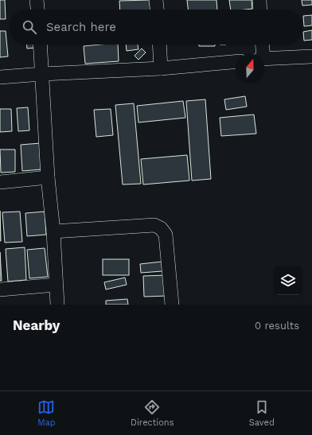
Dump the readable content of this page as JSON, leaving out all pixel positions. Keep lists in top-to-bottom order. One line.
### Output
{"north":"top","page":{"search":"Search here","heading":["Nearby","0 results"],"nav":["Map","Directions","Saved"]}}
